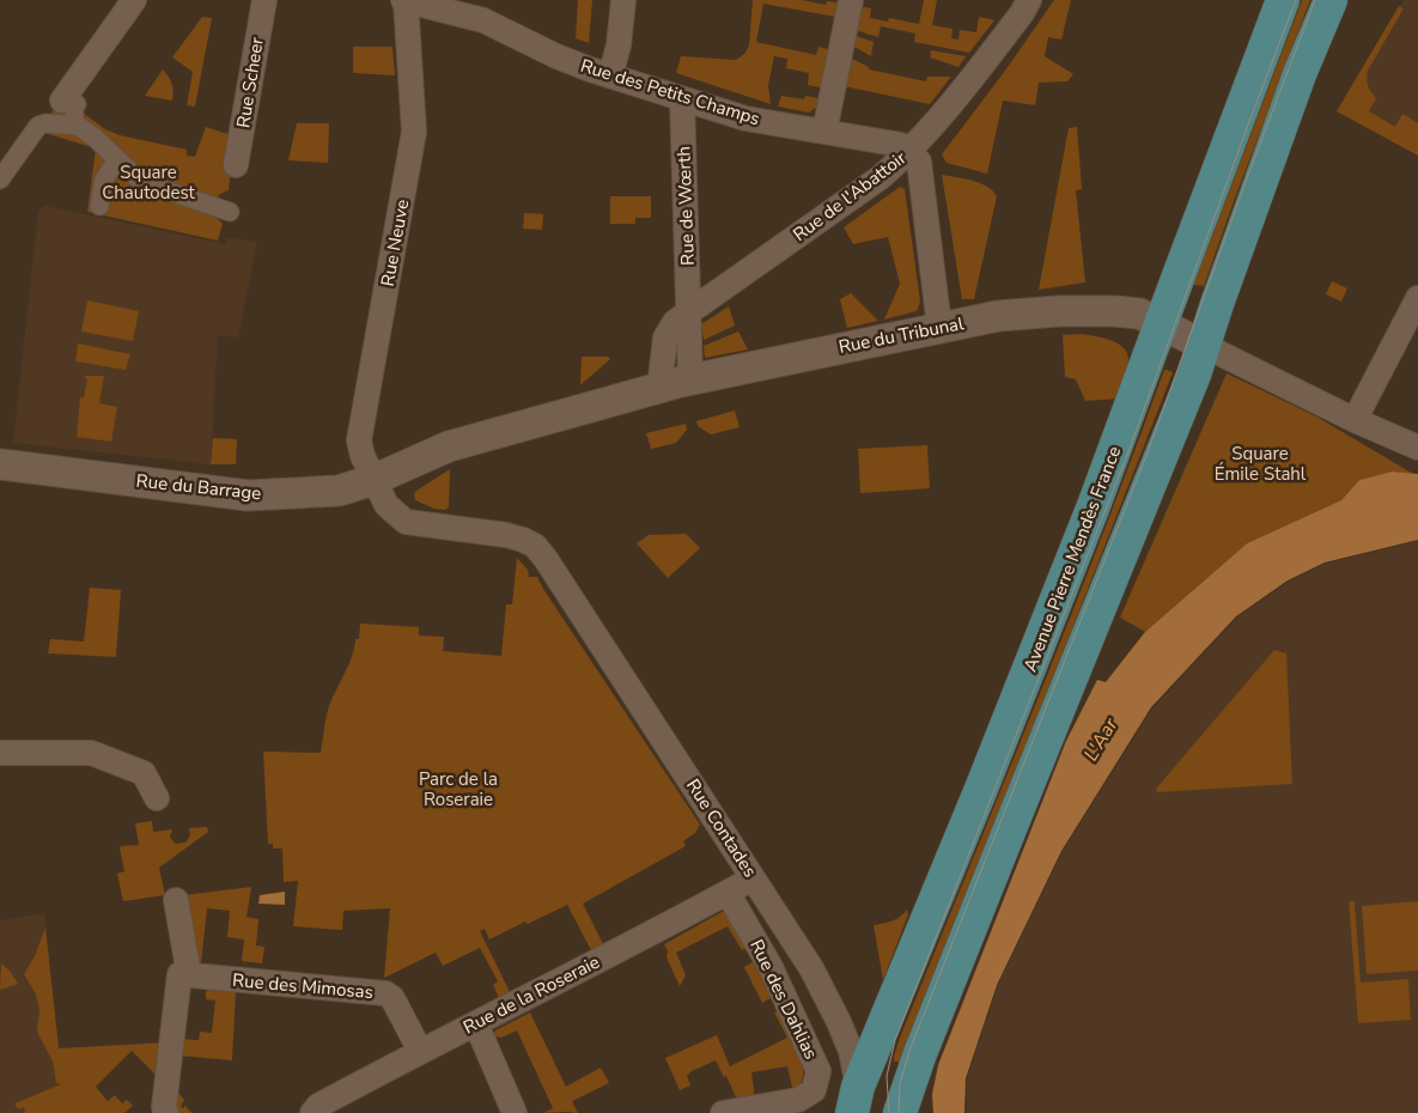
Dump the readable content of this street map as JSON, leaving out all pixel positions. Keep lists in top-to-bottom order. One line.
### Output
{"streets":{"main road":["Avenue Pierre Mendès France"],"street":["Rue Scheer","Rue des Petits Champs","Rue de l'Abattoir","Rue de Wœrth","Rue Neuve","Rue du Tribunal","Rue du Barrage","Rue Contades","Rue des Mimosas","Rue de la Roseraie","Rue des Dahlias"]},"crossings":[["Rue des Petits Champs","Rue de l'Abattoir"],["Rue des Petits Champs","Rue de Wœrth"],["Rue des Petits Champs","Rue Neuve"],["Rue de l'Abattoir","Rue de Wœrth"],["Rue de l'Abattoir","Rue du Tribunal"],["Rue Neuve","Rue du Tribunal"],["Rue Neuve","Rue du Barrage"],["Rue Neuve","Rue Contades"],["Rue du Tribunal","Rue du Barrage"],["Rue du Tribunal","Avenue Pierre Mendès France"],["Rue du Tribunal","Rue Contades"],["Rue du Barrage","Rue Contades"],["Avenue Pierre Mendès France","Rue Contades"],["Rue Contades","Rue de la Roseraie"],["Rue des Mimosas","Rue de la Roseraie"],["Rue de la Roseraie","Rue des Dahlias"]],"water":["L'Aar"],"parks":["Square Chautodest","Square Émile Stahl","Parc de la Roseraie"]}
